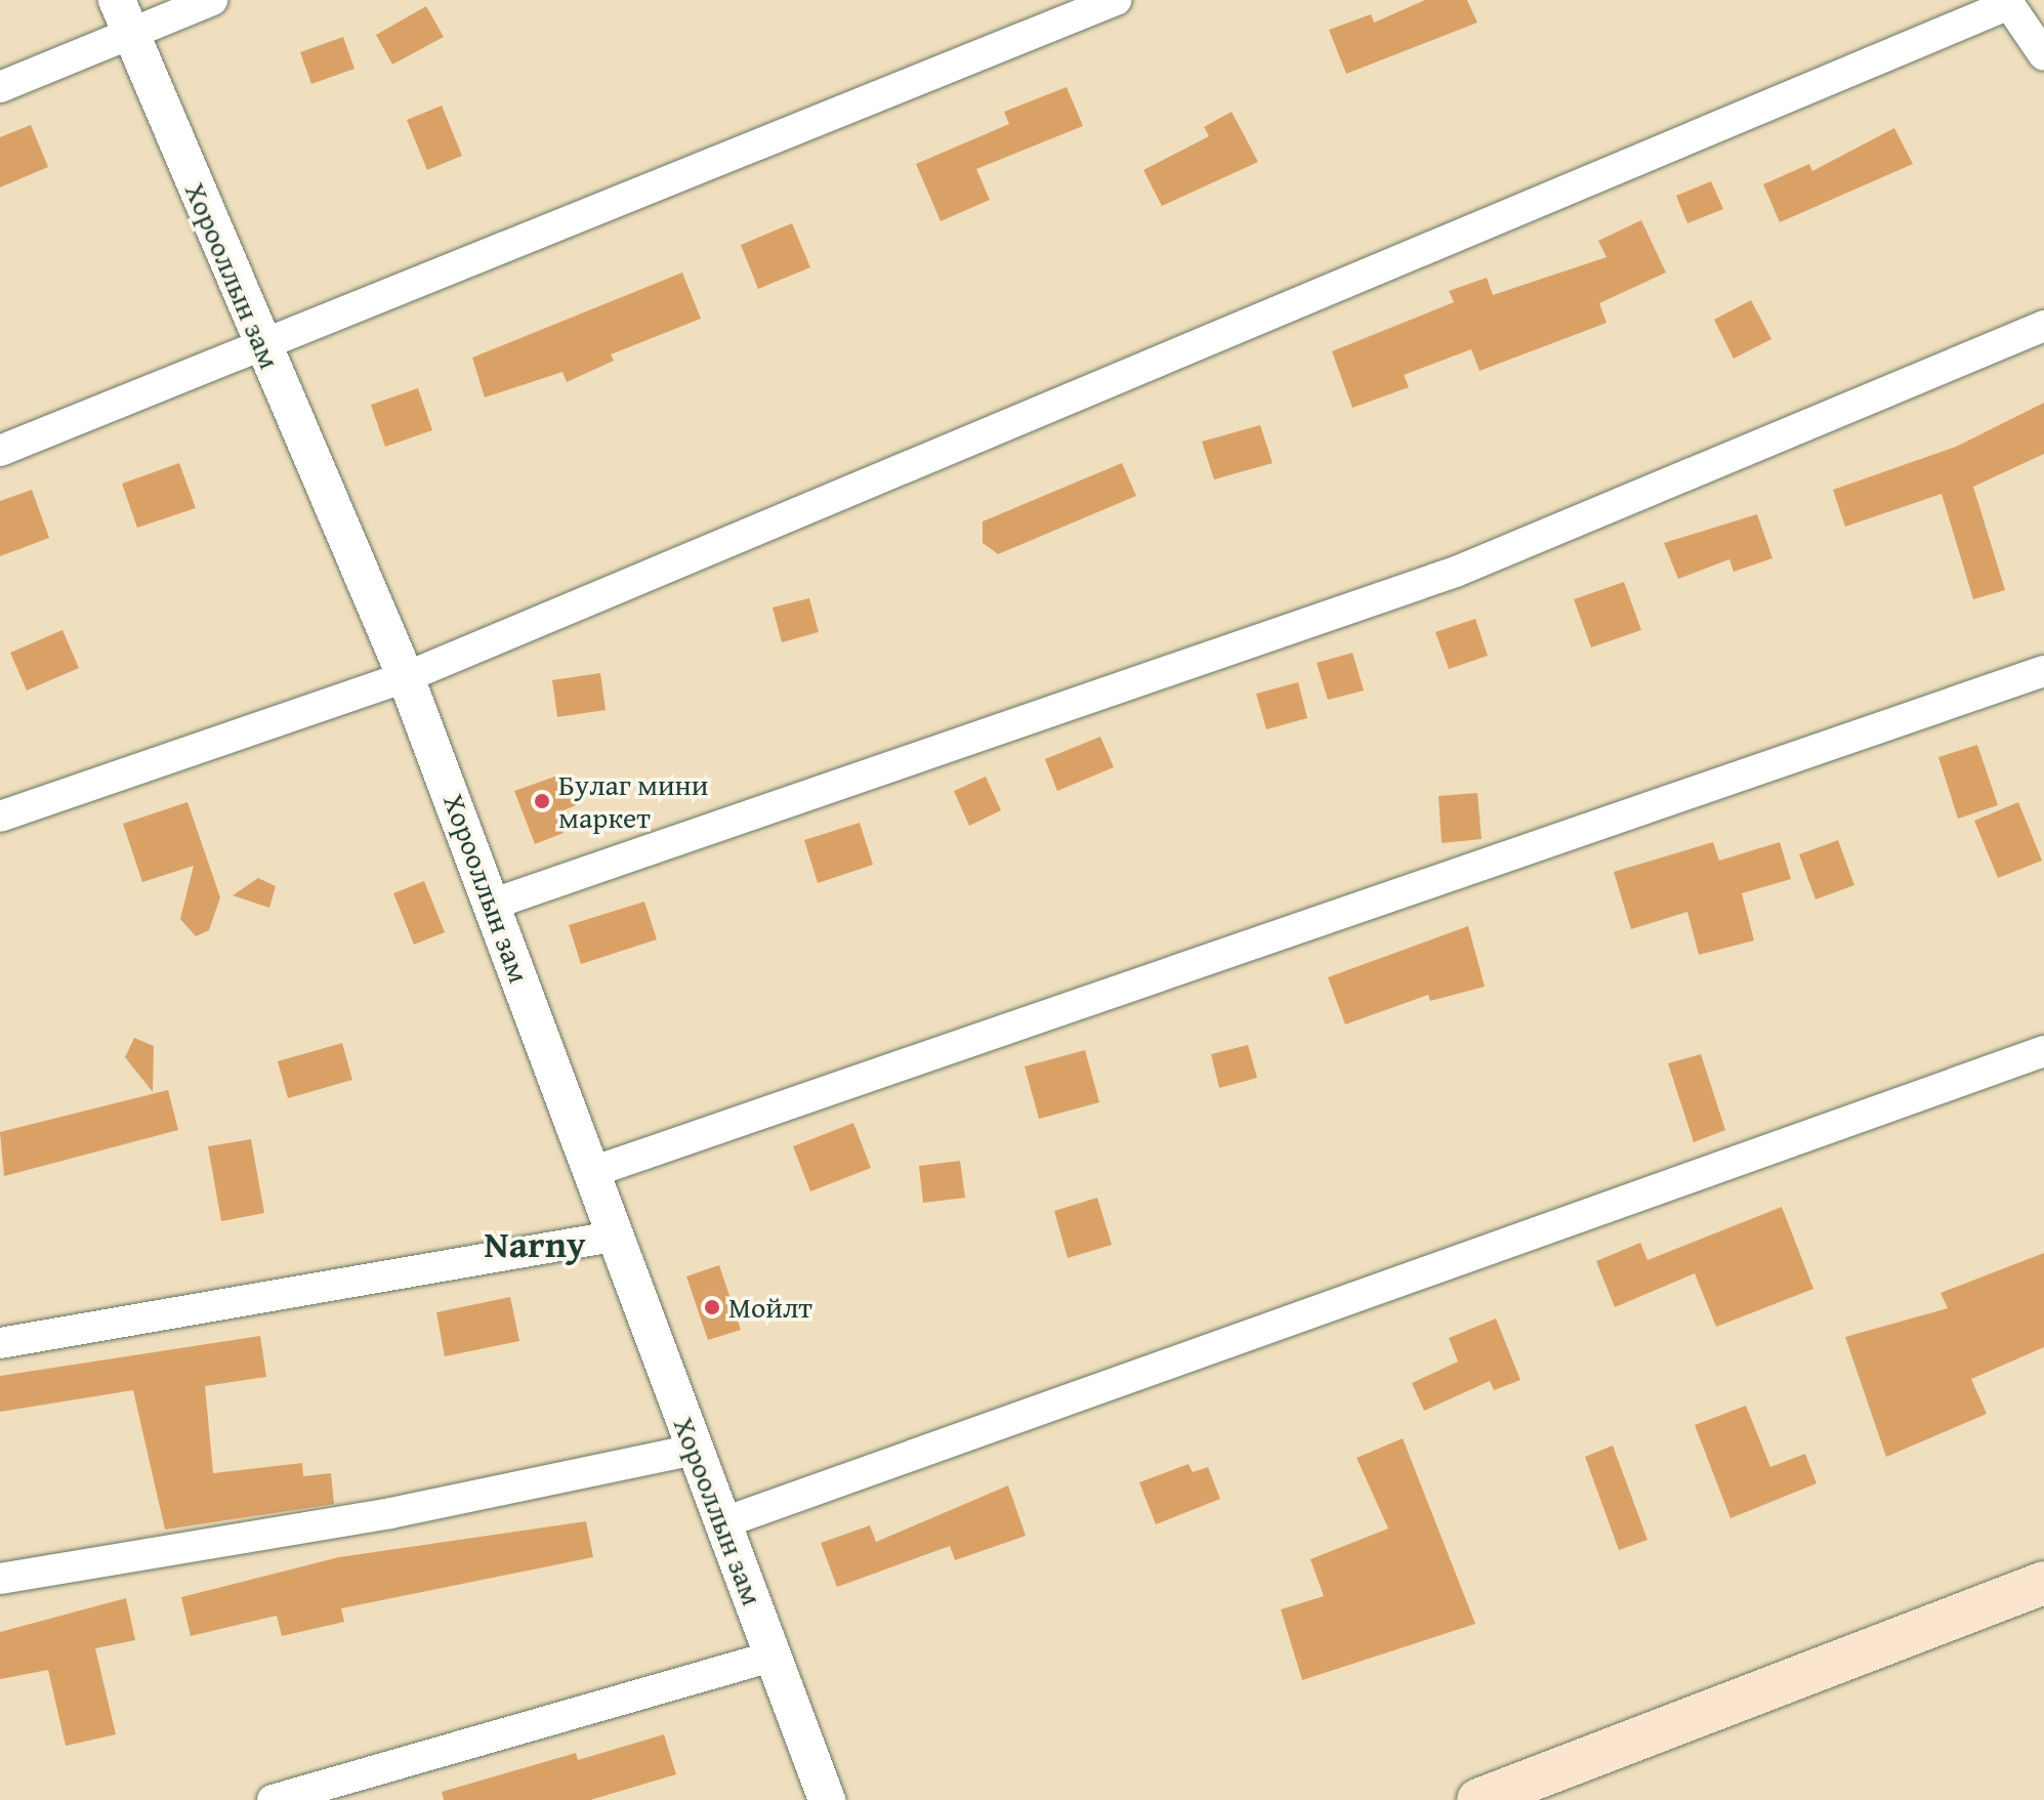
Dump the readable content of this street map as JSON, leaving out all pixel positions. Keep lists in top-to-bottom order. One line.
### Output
{"streets":{"street":["Хорооллын зам"]},"districts":["Narny"],"places":["Булаг мини маркет","Мойлт"]}
